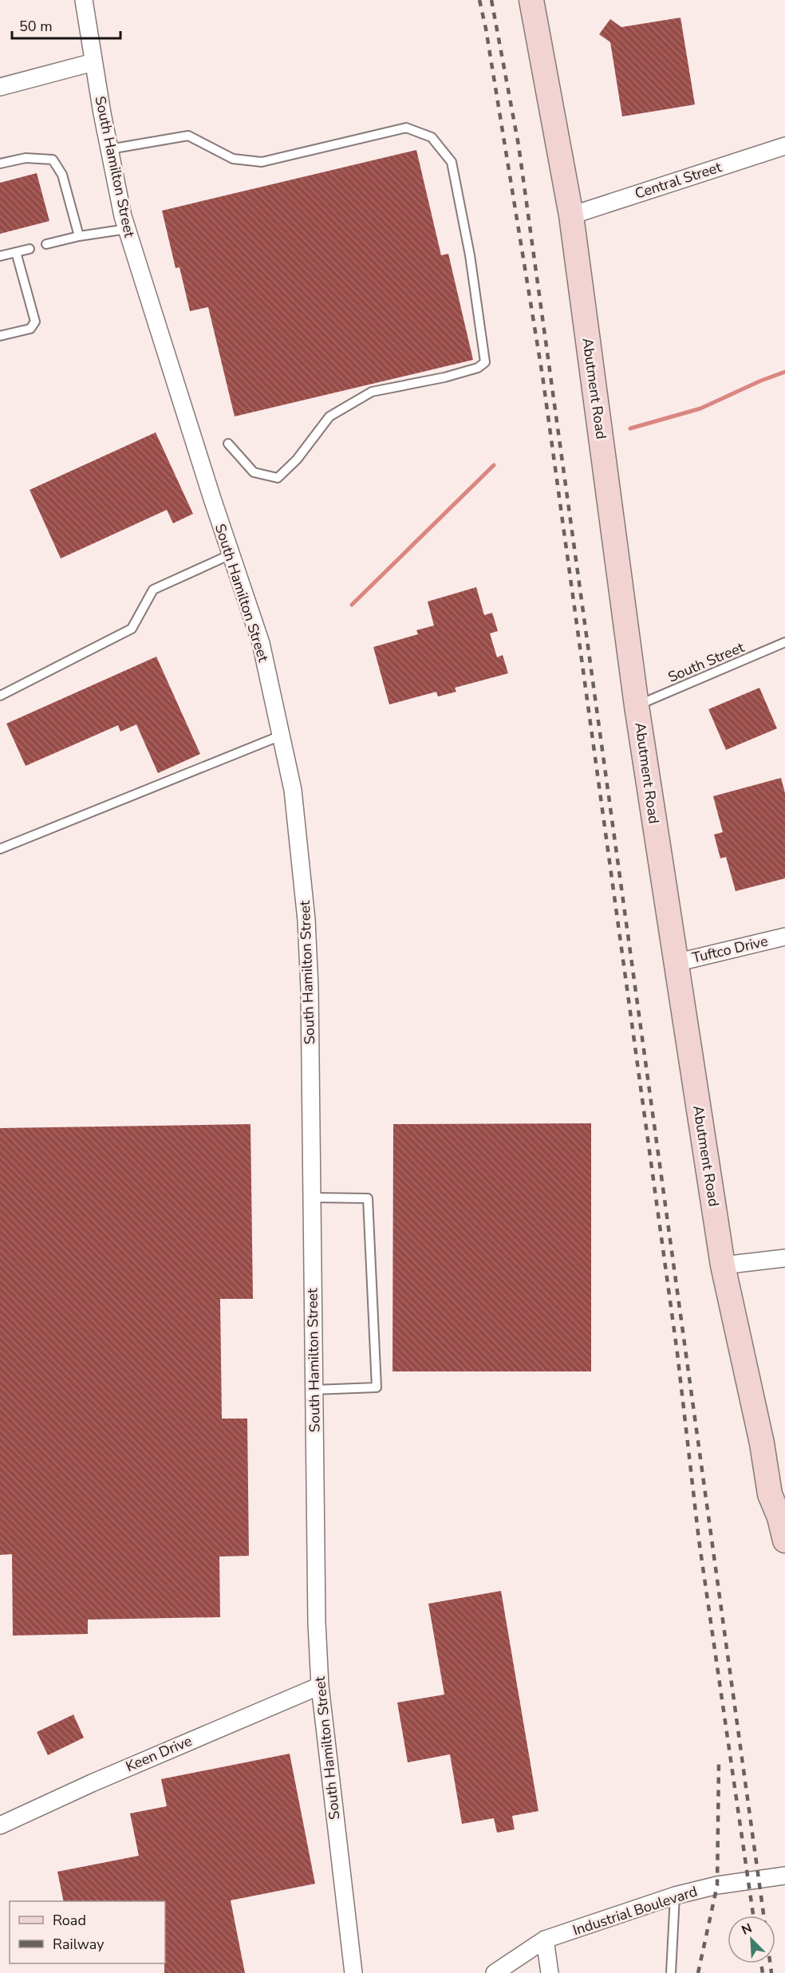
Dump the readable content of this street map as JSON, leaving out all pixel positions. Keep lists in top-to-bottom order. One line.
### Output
{"streets":{"main road":["Abutment Road"],"street":["South Hamilton Street","Central Street","Tuftco Drive","Keen Drive","Industrial Boulevard"],"lane":["South Street"]},"crossings":[["South Hamilton Street","Keen Drive"],["Central Street","Abutment Road"],["Abutment Road","South Street"],["Abutment Road","Tuftco Drive"]],"legend":["Road","Railway"],"scale_bar":"50 m","north":"top left"}
